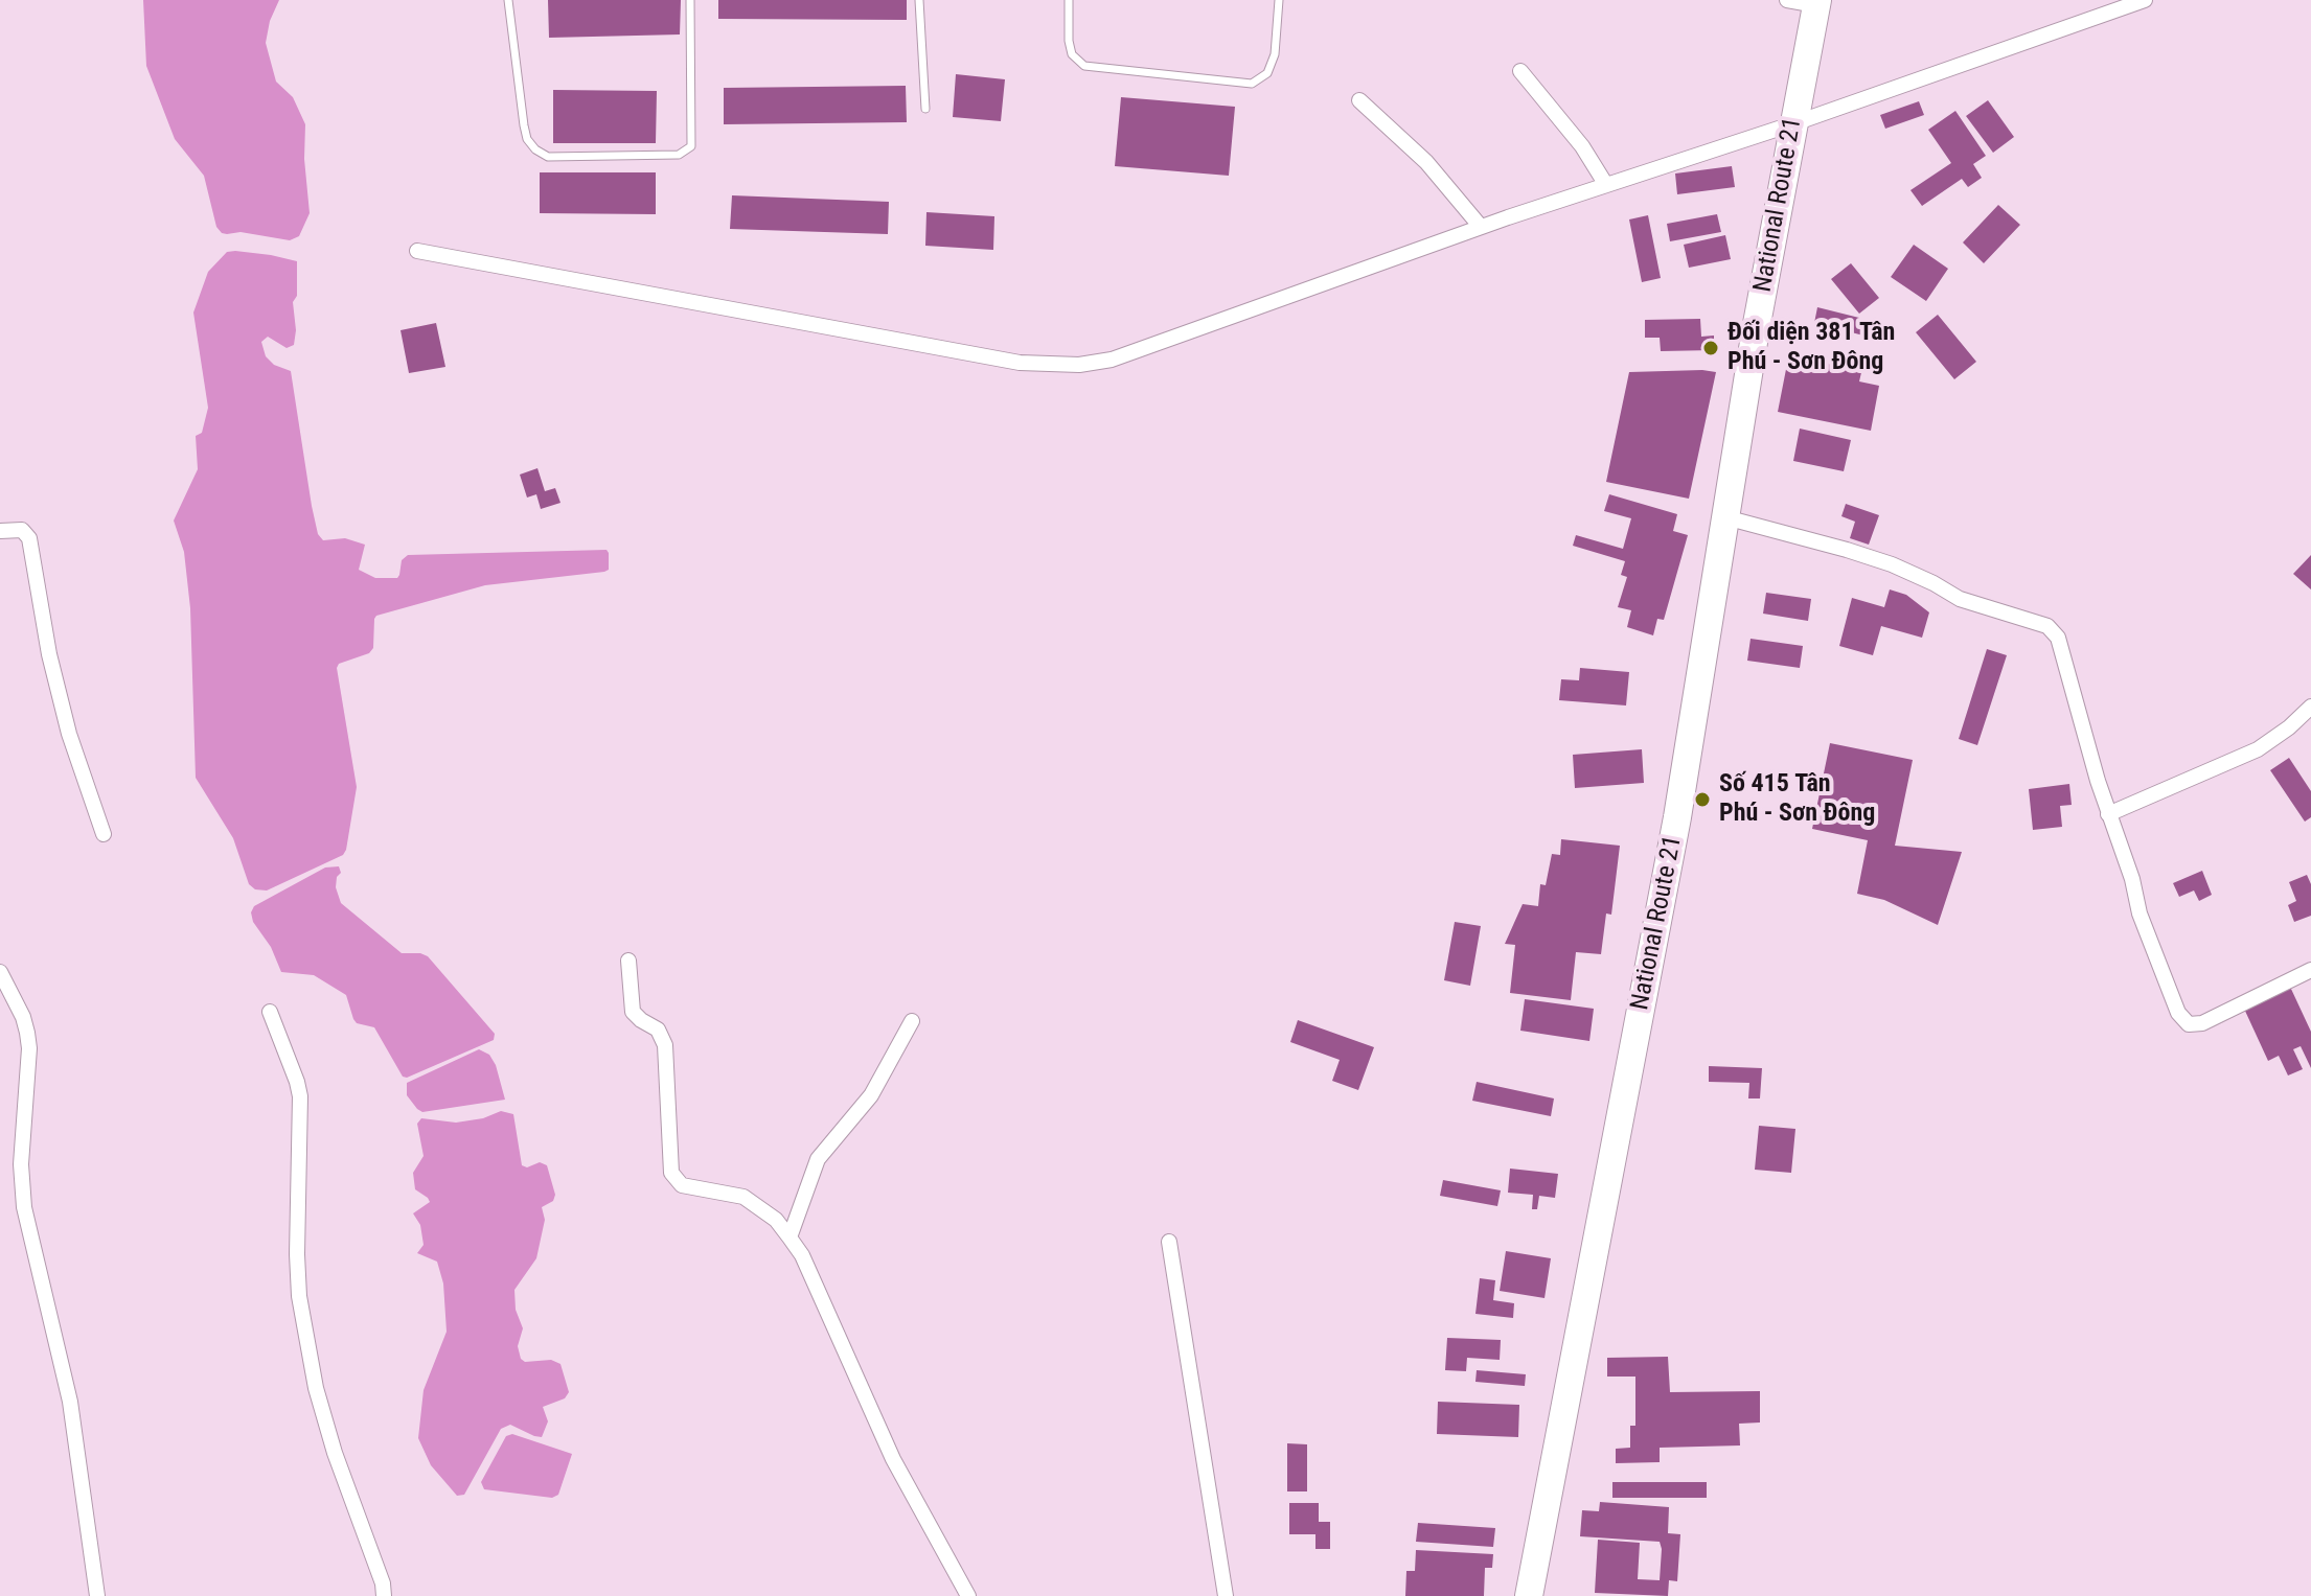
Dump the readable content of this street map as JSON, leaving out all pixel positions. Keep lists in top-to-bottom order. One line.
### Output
{"streets":{"highway":["National Route 21"]},"places":["Đối diện 381 Tân Phú - Sơn Đông","Số 415 Tân Phú - Sơn Đông"]}
